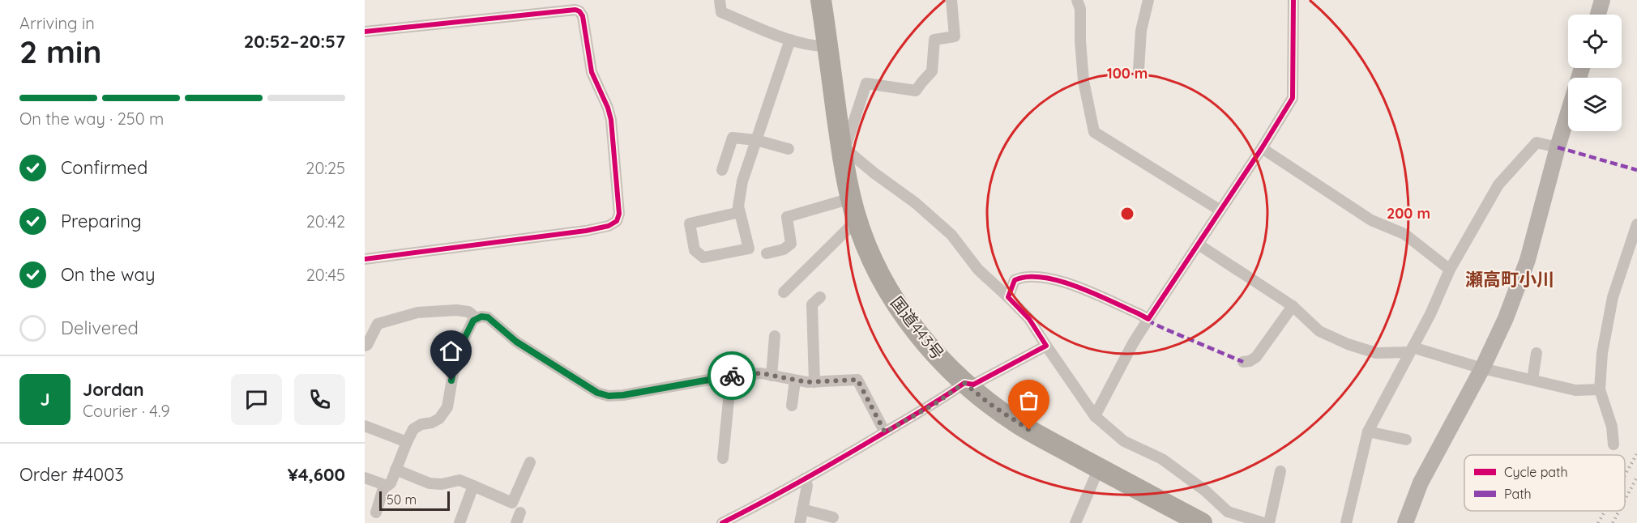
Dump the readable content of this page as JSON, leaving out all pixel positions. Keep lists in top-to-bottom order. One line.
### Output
{"streets":{"highway":["国道443号"]},"districts":["瀬高町小川"],"legend":["Cycle path","Path"],"scale_bar":"50 m","page":{"heading":["2 min","Arriving in","20:52–20:57"],"panel":["Jordan","Courier · 4.9","Order #4003","¥4,600"],"bar":"On the way · 250 m","list":[["Confirmed","20:25"],["Preparing","20:42"],["On the way","20:45"],"Delivered"],"round":"J","scale":"50 m"},"rings":["100 m","200 m"]}
